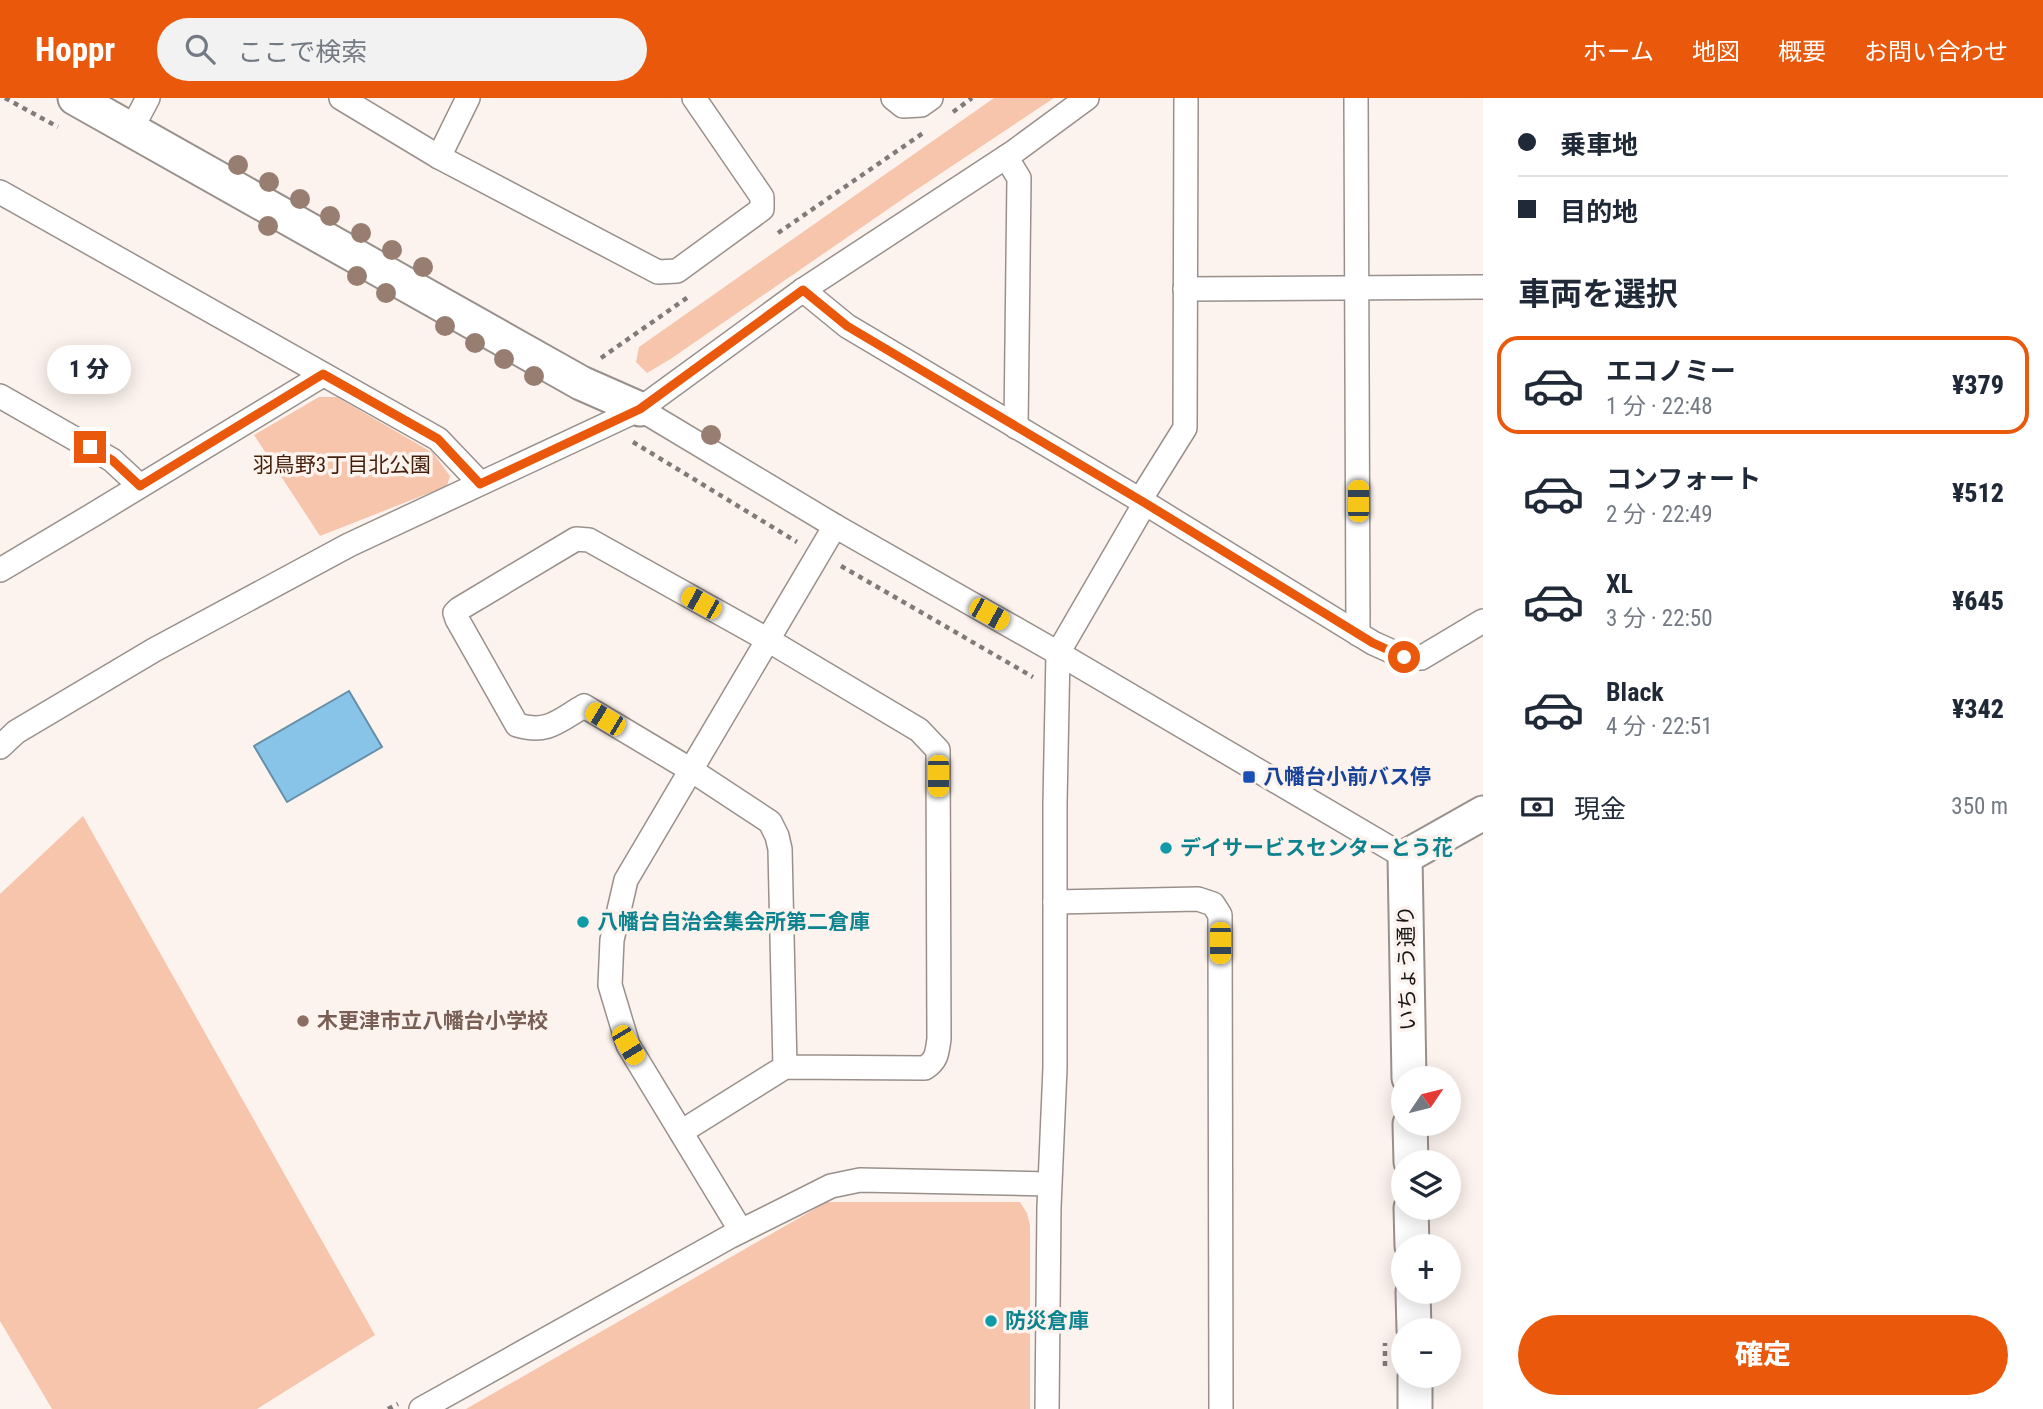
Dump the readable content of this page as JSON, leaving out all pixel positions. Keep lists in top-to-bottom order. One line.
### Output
{"streets":{"street":["いちょう通り"]},"parks":["羽鳥野3丁目北公園"],"places":{"transit":["八幡台小前バス停"],"other":["デイサービスセンターとう花","八幡台自治会集会所第二倉庫","木更津市立八幡台小学校","防災倉庫"]},"north":"top right","page":{"header":"Hoppr","search":"ここで検索","nav":["ホーム","地図","概要","お問い合わせ"],"banner":["乗車地","目的地"],"heading":"車両を選択","list":[{"name":"エコノミー","note":"1 分 · 22:48","value":"¥379"},{"name":"コンフォート","note":"2 分 · 22:49","value":"¥512"},{"name":"XL","note":"3 分 · 22:50","value":"¥645"},{"name":"Black","note":"4 分 · 22:51","value":"¥342"}],"bubble":"1 分","pay":["現金","350 m"],"map_buttons":["+","−"],"buttons":"確定"}}
